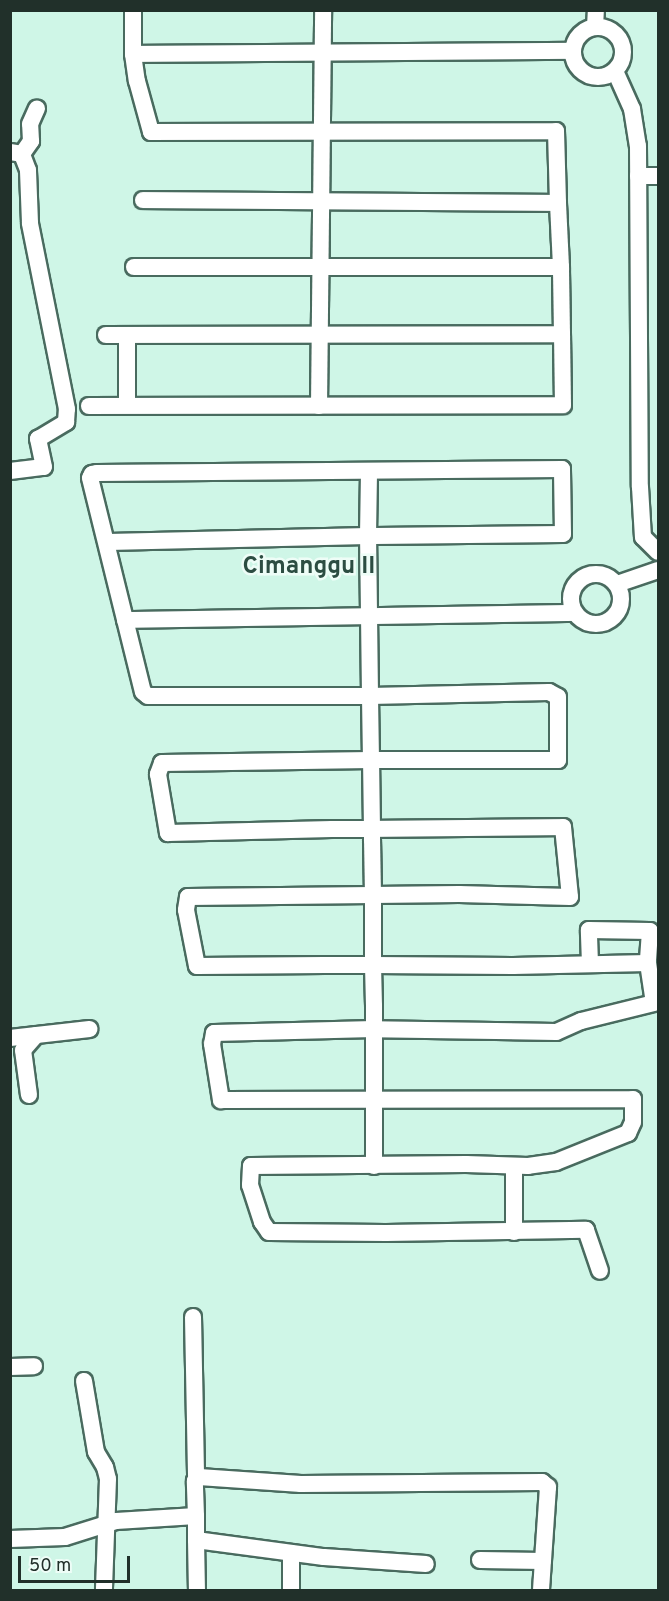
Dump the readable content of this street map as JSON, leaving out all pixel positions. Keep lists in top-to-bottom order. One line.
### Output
{"districts":["Cimanggu II"],"scale_bar":"50 m"}
